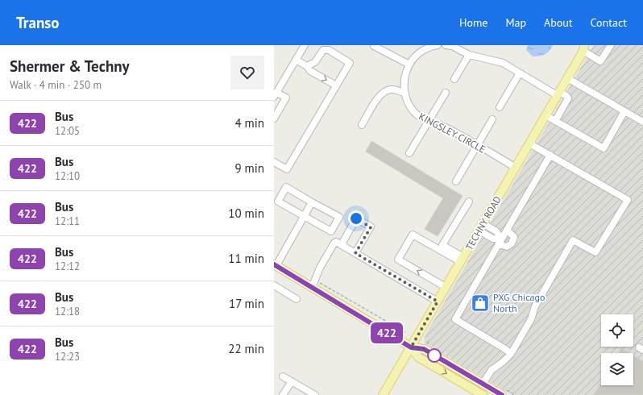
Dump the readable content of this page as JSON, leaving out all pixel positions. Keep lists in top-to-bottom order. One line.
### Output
{"streets":{"main road":["TECHNY ROAD"],"street":["KINGSLEY CIRCLE"]},"crossings":[["KINGSLEY CIRCLE","TECHNY ROAD"]],"places":{"shop":["PXG Chicago North"]},"lines":["bus line 422"],"page":{"header":"Transo","nav":["Home","Map","About","Contact"],"heading":["Shermer & Techny","Walk · 4 min · 250 m"],"on_map":"422","list":[{"mark":"422","name":"Bus","note":"12:05","value":"4 min"},{"mark":"422","name":"Bus","note":"12:10","value":"9 min"},{"mark":"422","name":"Bus","note":"12:11","value":"10 min"},{"mark":"422","name":"Bus","note":"12:12","value":"11 min"},{"mark":"422","name":"Bus","note":"12:18","value":"17 min"},{"mark":"422","name":"Bus","note":"12:23","value":"22 min"}]}}
